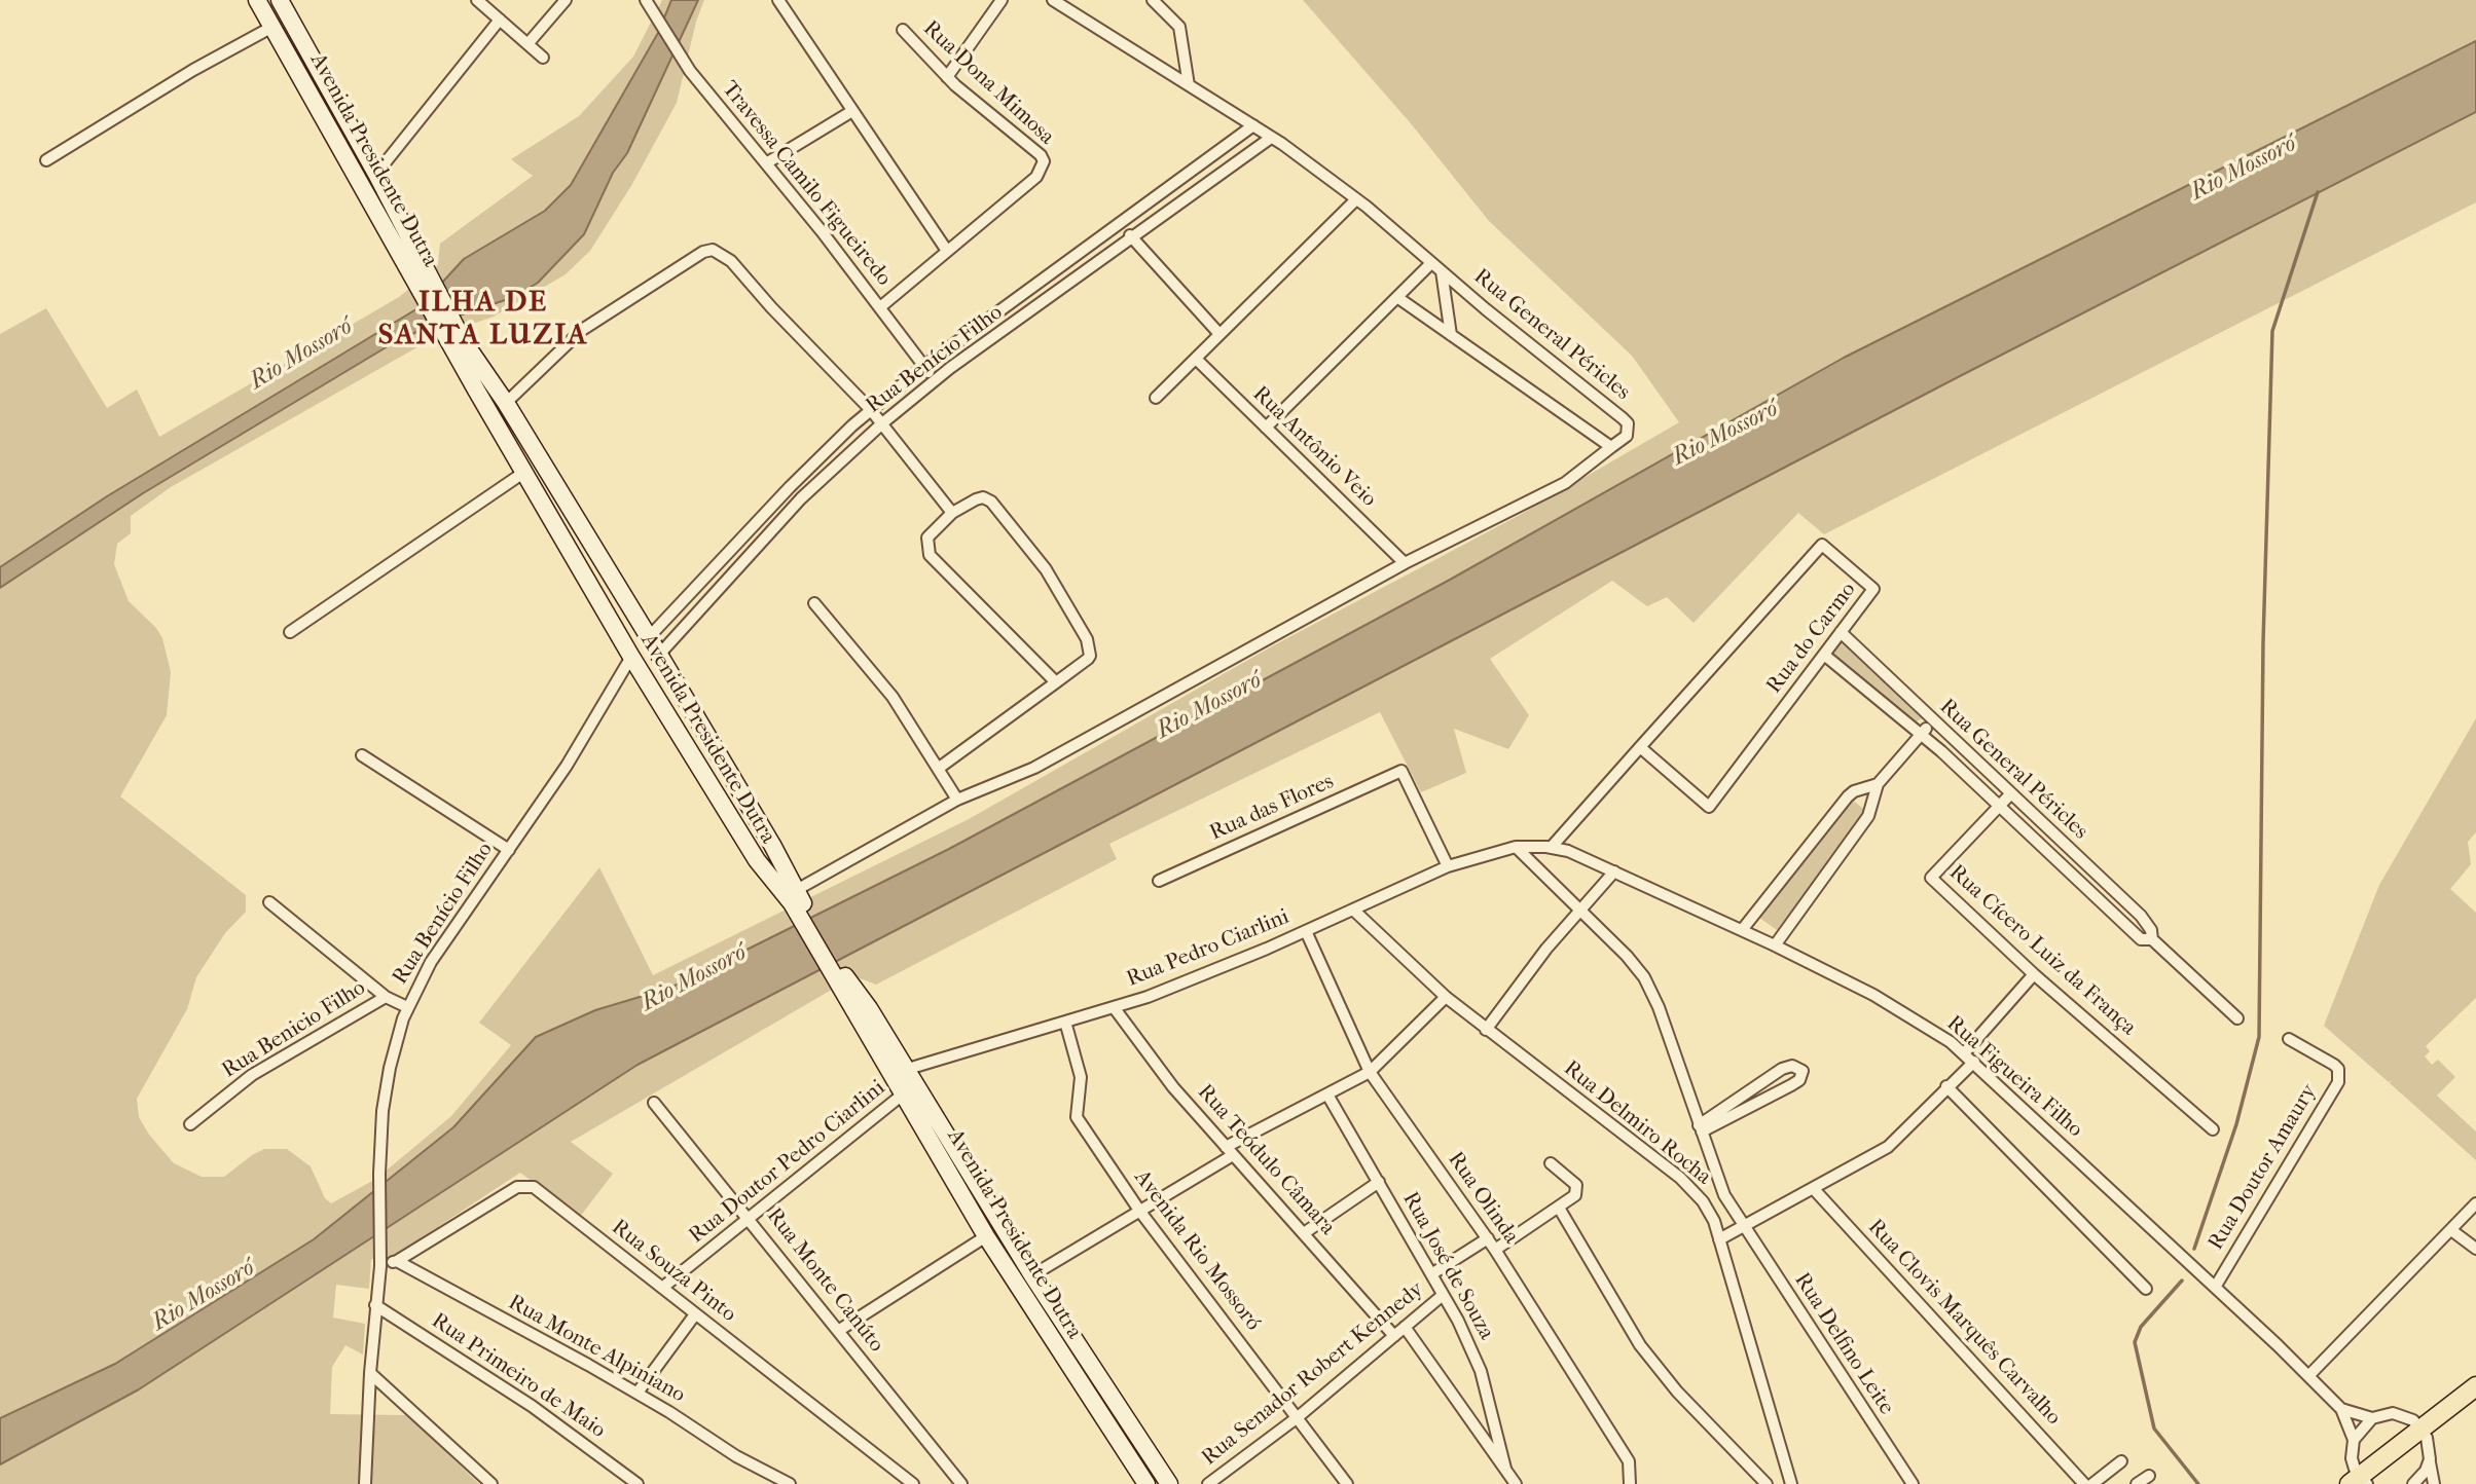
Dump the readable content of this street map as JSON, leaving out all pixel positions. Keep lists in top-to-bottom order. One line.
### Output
{"streets":{"main road":["Avenida Presidente Dutra"],"street":["Rua Dona Mimosa","Travessa Camilo Figueiredo","Rua General Péricles","Rua Benício Filho","Rua Antônio Veio","Rua do Carmo","Rua das Flores","Rua Pedro Ciarlini","Rua Cícero Luiz da França","Rua Benicio Filho","Rua Figueira Filho","Rua Delmiro Rocha","Rua Teódulo Câmara","Rua Doutor Pedro Ciarlini","Rua Doutor Amaury","Rua Olinda","Avenida Rio Mossoró","Rua José de Souza","Rua Souza Pinto","Rua Monte Canúto","Rua Clovis Marquês Carvalho","Rua Delfino Leite","Rua Monte Alpiniano","Rua Senador Robert Kennedy","Rua Primeiro de Maio"]},"crossings":[["Rua Dona Mimosa","Travessa Camilo Figueiredo"],["Avenida Presidente Dutra","Rua Benício Filho"],["Avenida Presidente Dutra","Rua Pedro Ciarlini"],["Avenida Presidente Dutra","Rua Doutor Pedro Ciarlini"],["Travessa Camilo Figueiredo","Rua Benício Filho"],["Rua General Péricles","Rua Benício Filho"],["Rua General Péricles","Rua do Carmo"],["Rua General Péricles","Rua Cícero Luiz da França"],["Rua Benício Filho","Rua Benicio Filho"],["Rua Benício Filho","Rua Primeiro de Maio"],["Rua do Carmo","Rua Figueira Filho"],["Rua das Flores","Rua Pedro Ciarlini"],["Rua Pedro Ciarlini","Rua Figueira Filho"],["Rua Pedro Ciarlini","Rua Delmiro Rocha"],["Rua Pedro Ciarlini","Rua Teódulo Câmara"],["Rua Pedro Ciarlini","Rua Olinda"],["Rua Pedro Ciarlini","Avenida Rio Mossoró"],["Rua Pedro Ciarlini","Rua Delfino Leite"],["Rua Figueira Filho","Rua Doutor Amaury"],["Rua Figueira Filho","Rua Delfino Leite"],["Rua Teódulo Câmara","Rua Senador Robert Kennedy"],["Rua Doutor Pedro Ciarlini","Rua Souza Pinto"],["Rua Doutor Pedro Ciarlini","Rua Monte Canúto"],["Avenida Rio Mossoró","Rua Senador Robert Kennedy"],["Rua José de Souza","Rua Senador Robert Kennedy"],["Rua Souza Pinto","Rua Monte Alpiniano"]],"districts":["ILHA DE SANTA LUZIA"],"water":["Rio Mossoró"]}
